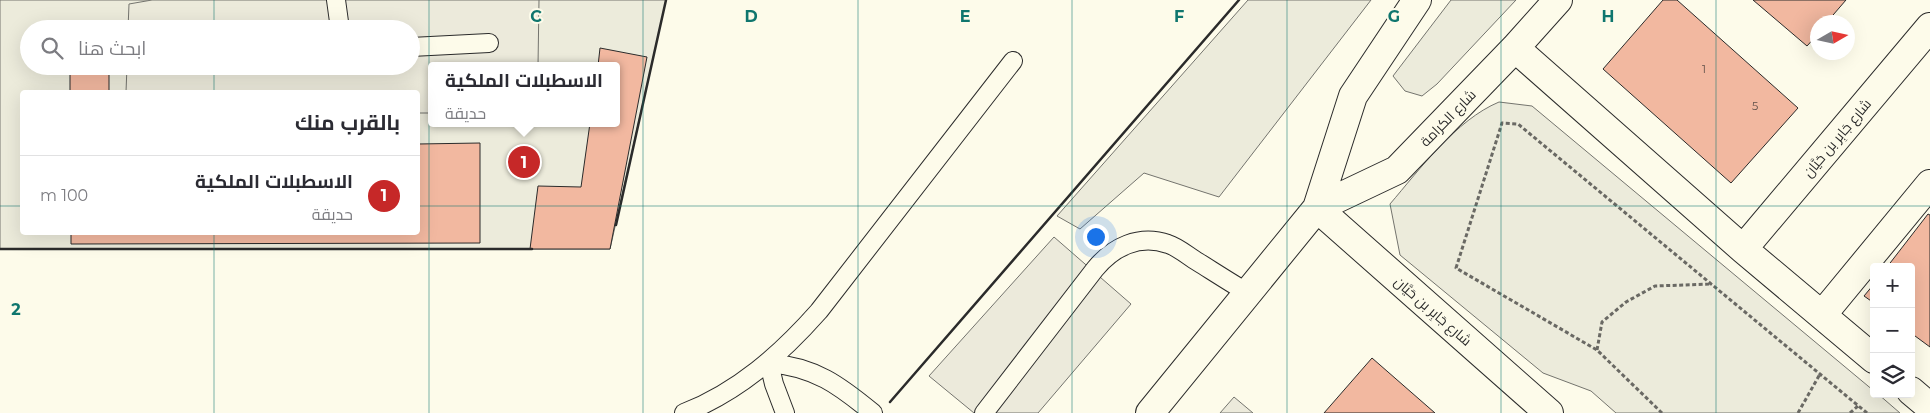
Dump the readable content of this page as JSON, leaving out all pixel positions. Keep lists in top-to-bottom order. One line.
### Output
{"streets":{"street":["شارع الكرامة","شارع جَابِر بن حَيَّان"]},"crossings":[["شارع الكرامة","شارع جَابِر بن حَيَّان"]],"house_numbers":["1","5"],"north":"right","page":{"search":"ابحث هنا","popup":["الاسطبلات الملكية","حديقة"],"heading":"بالقرب منك","pins":"1","list":[{"mark":"1","name":"الاسطبلات الملكية","note":"حديقة","value":"100 m"}],"map_buttons":["+","−"]},"grid":{"columns":["C","D","E","F","G","H"],"rows":["2"]}}
